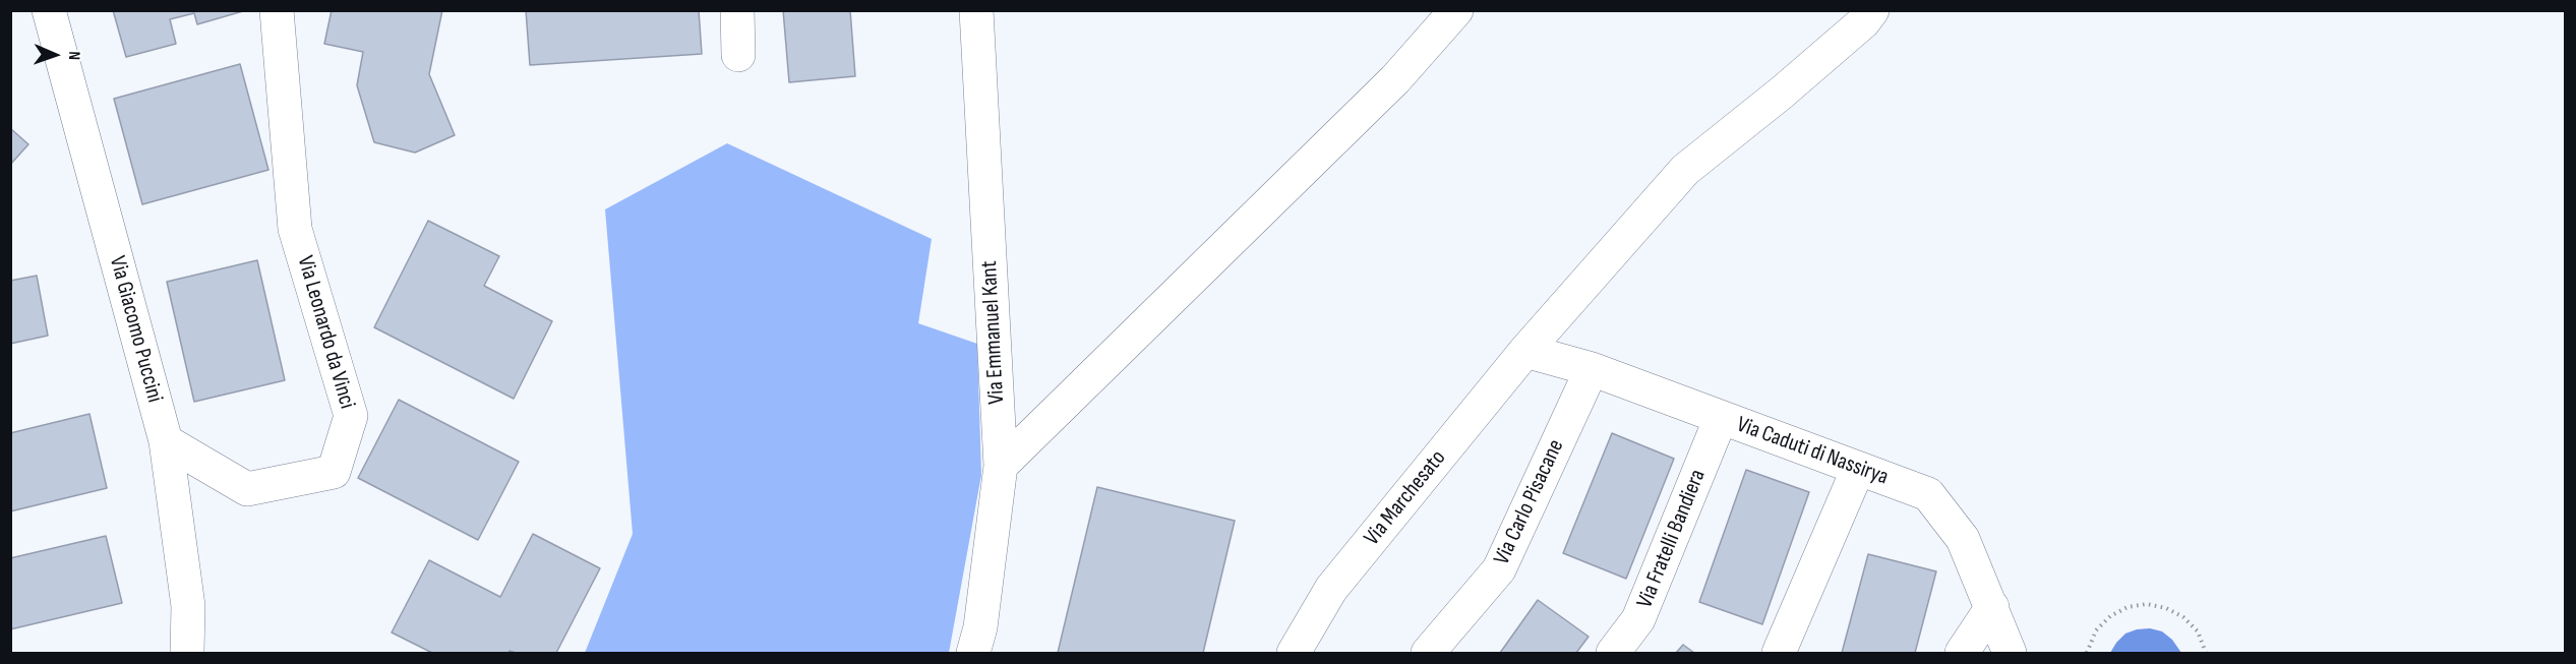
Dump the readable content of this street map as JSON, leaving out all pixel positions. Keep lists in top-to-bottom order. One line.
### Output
{"streets":{"street":["Via Giacomo Puccini","Via Leonardo da Vinci","Via Emmanuel Kant","Via Caduti di Nassirya","Via Marchesato","Via Carlo Pisacane","Via Fratelli Bandiera"]},"crossings":[["Via Giacomo Puccini","Via Leonardo da Vinci"],["Via Caduti di Nassirya","Via Marchesato"],["Via Caduti di Nassirya","Via Carlo Pisacane"],["Via Caduti di Nassirya","Via Fratelli Bandiera"]],"north":"right"}
